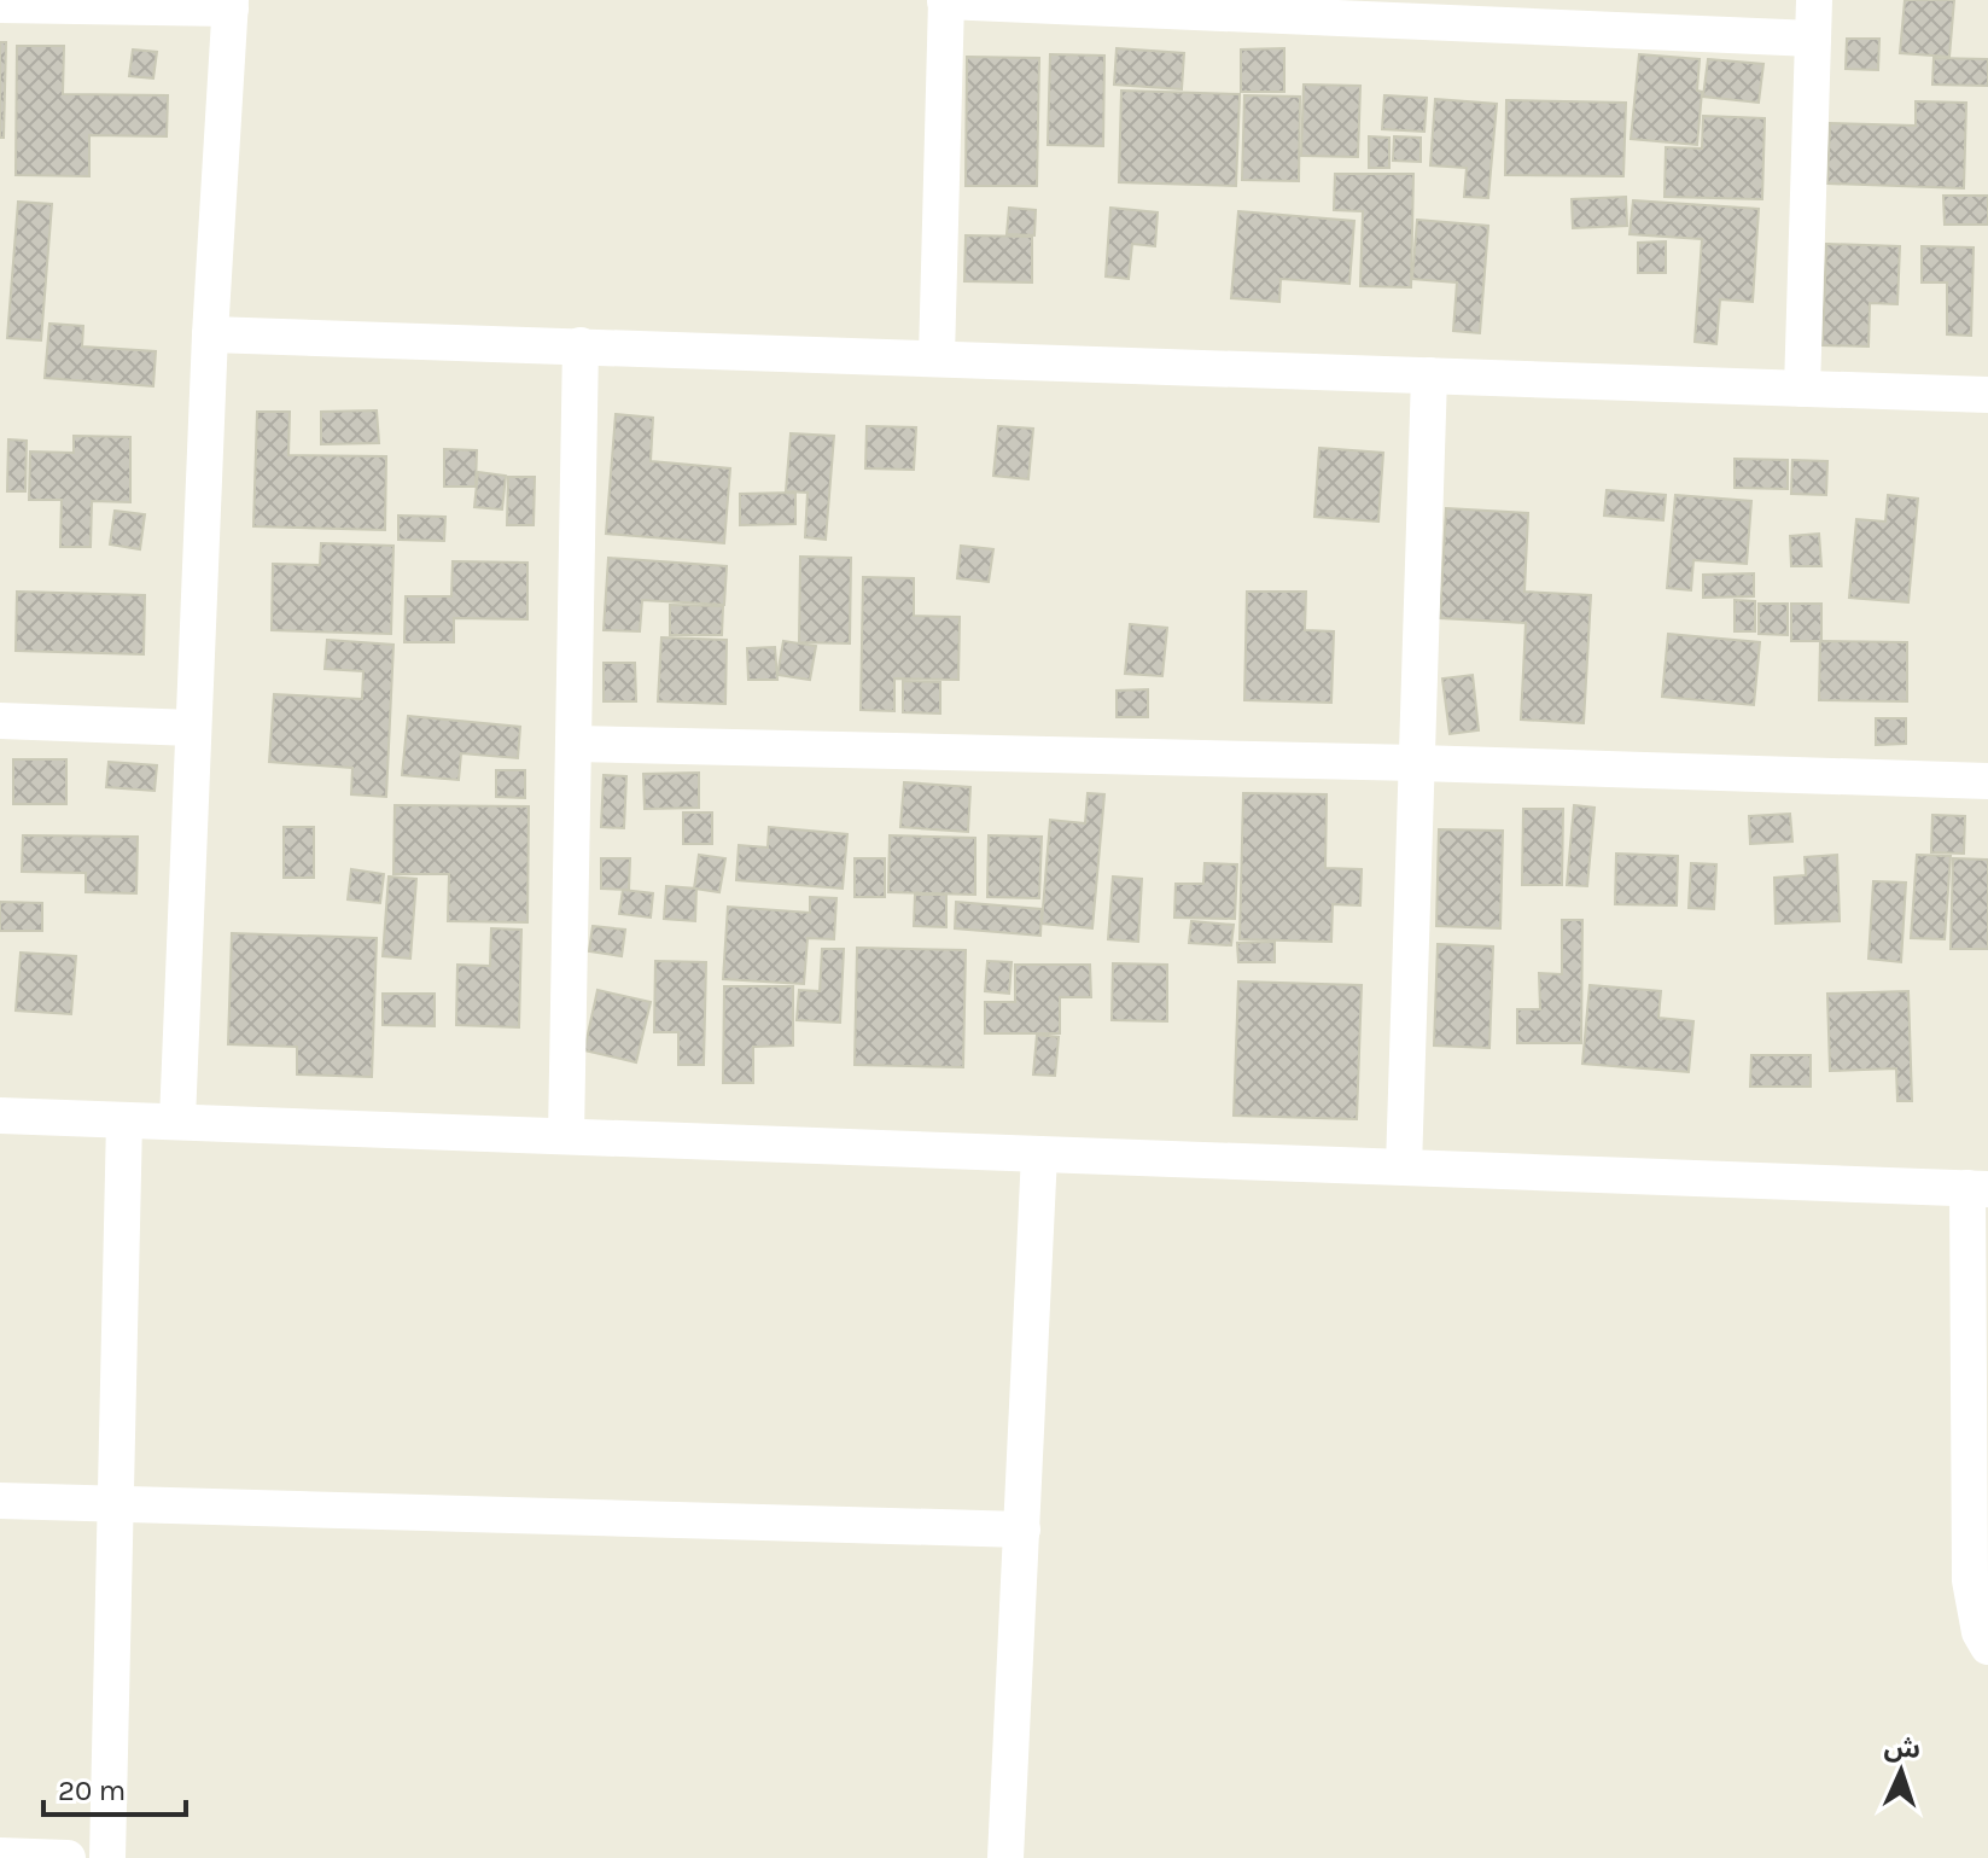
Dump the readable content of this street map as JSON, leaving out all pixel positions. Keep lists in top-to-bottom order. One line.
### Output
{"scale_bar":"20 m","north":"top"}
